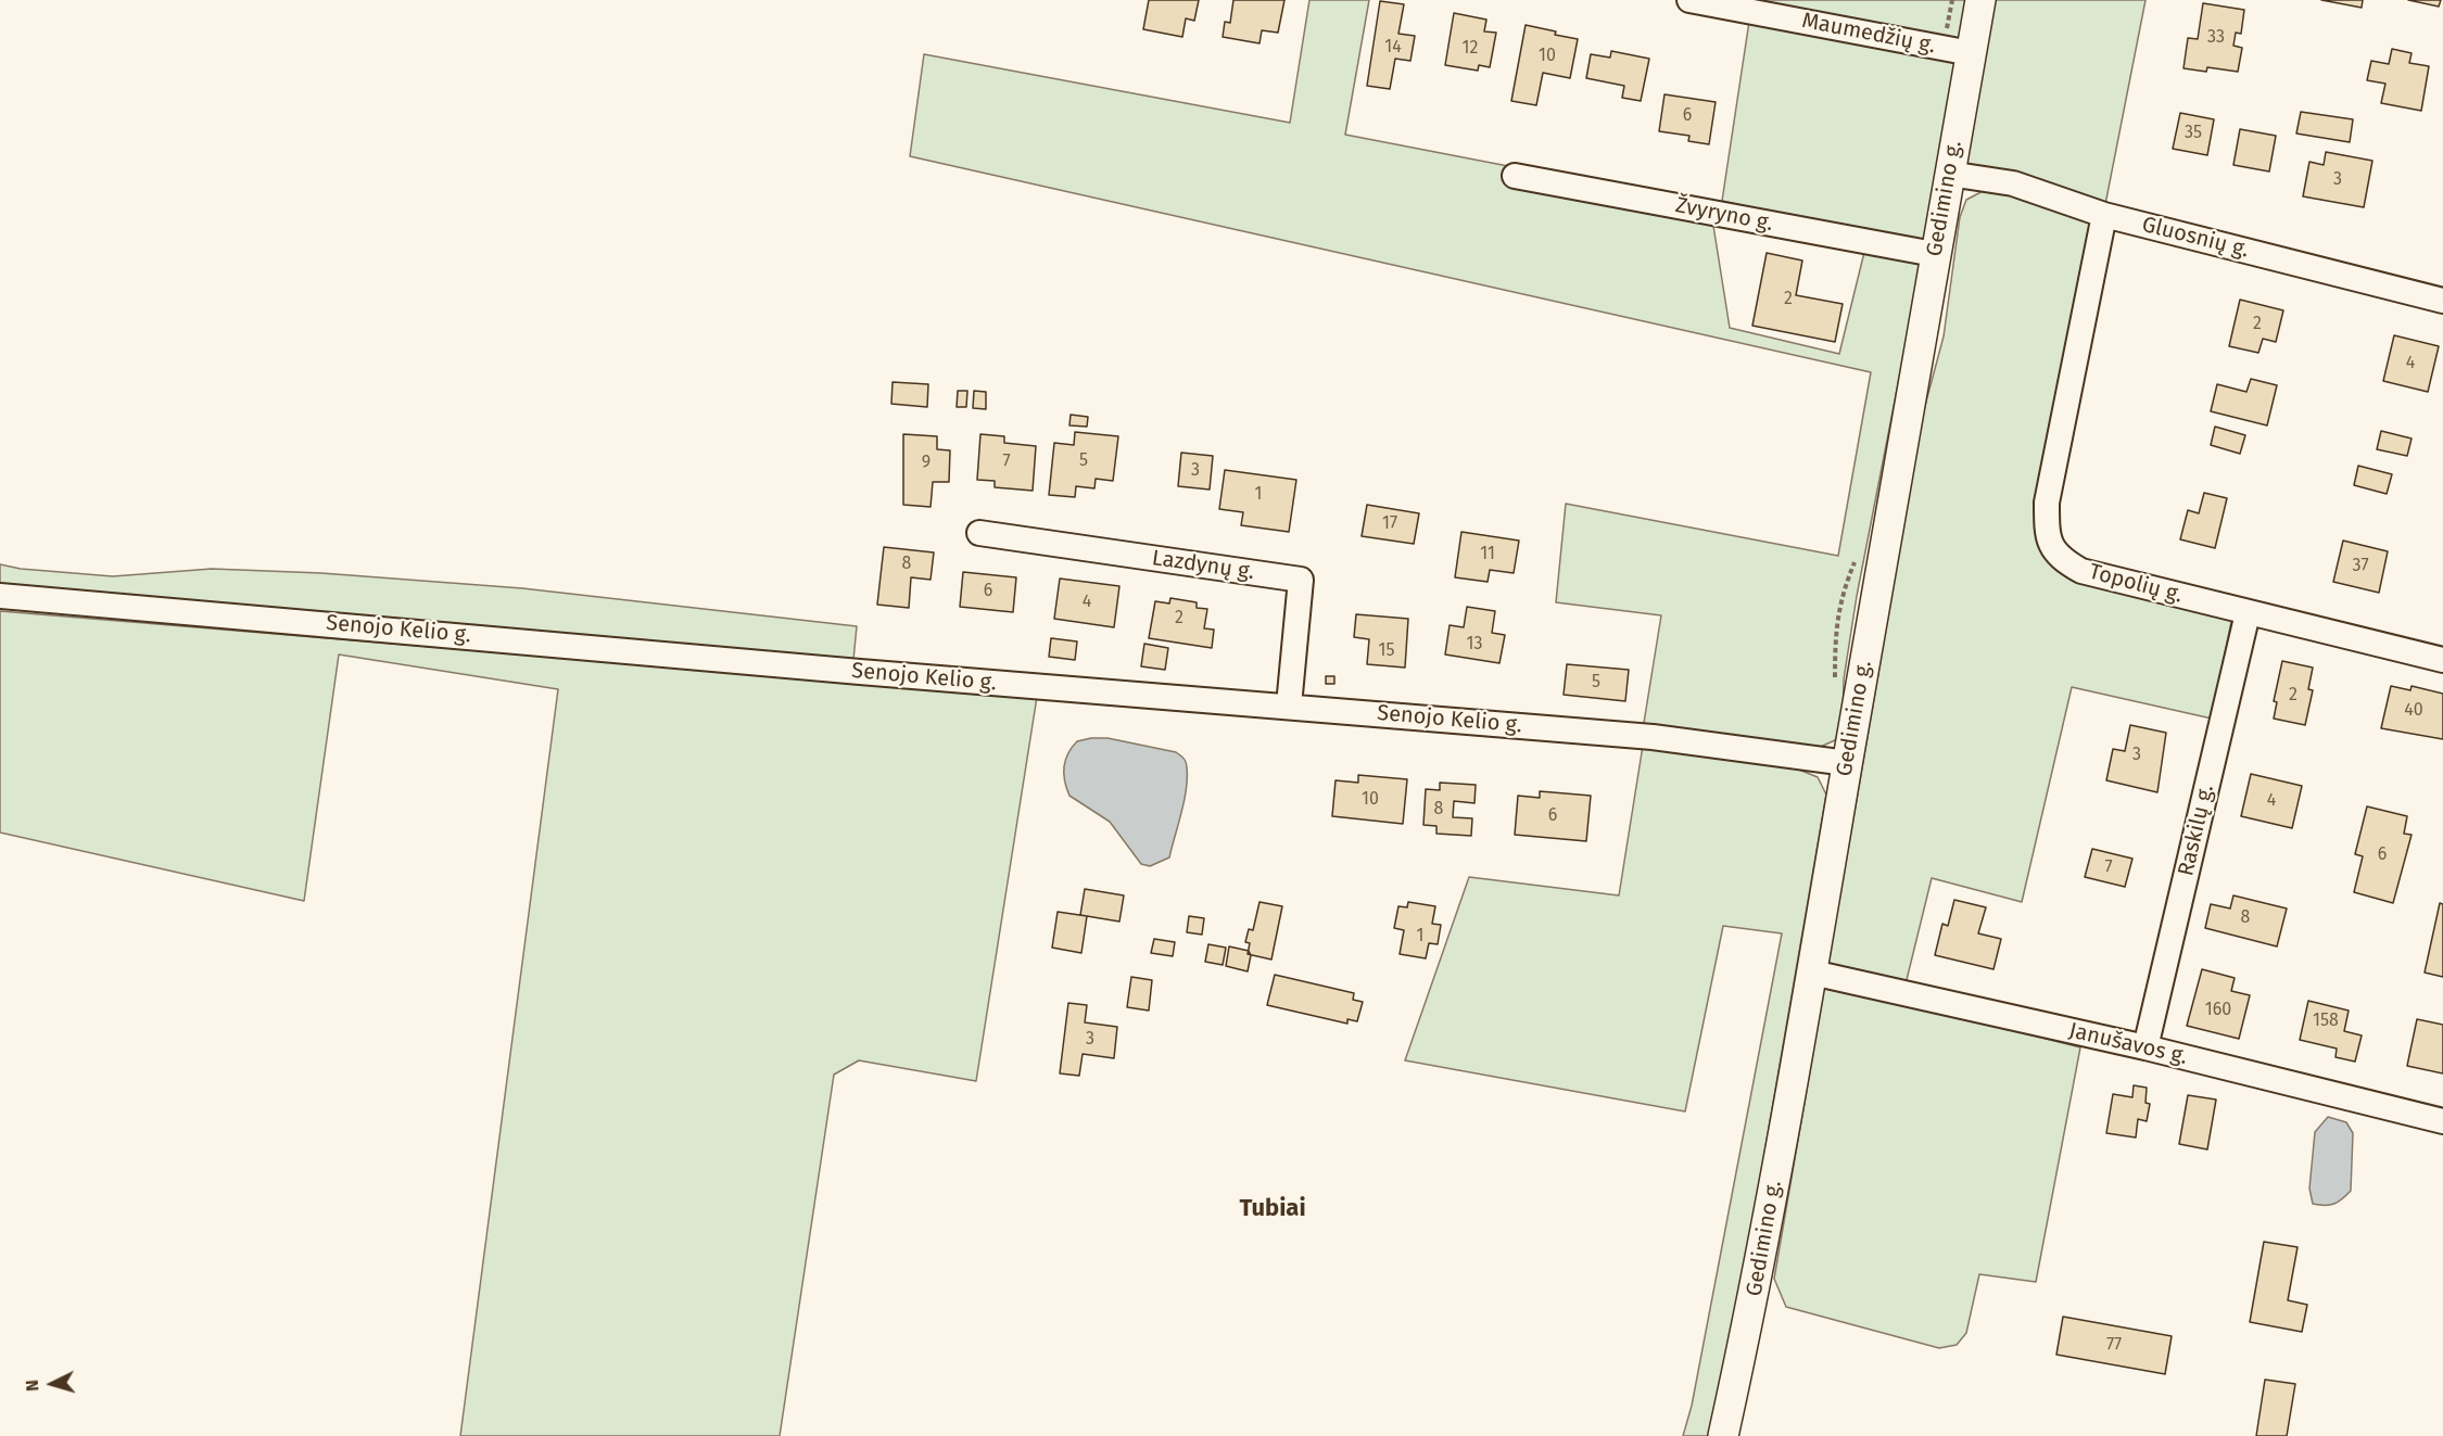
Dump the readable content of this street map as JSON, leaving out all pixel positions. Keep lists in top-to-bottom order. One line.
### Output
{"streets":{"main road":["Gedimino g."],"street":["Maumedžių g.","Žvyryno g.","Gluosnių g.","Lazdynų g.","Topolių g.","Senojo Kelio g.","Raskilų g.","Janušavos g."]},"crossings":[["Maumedžių g.","Gedimino g."],["Gedimino g.","Žvyryno g."],["Gedimino g.","Gluosnių g."],["Gedimino g.","Senojo Kelio g."],["Gedimino g.","Janušavos g."],["Gluosnių g.","Topolių g."],["Lazdynų g.","Senojo Kelio g."],["Topolių g.","Raskilų g."],["Raskilų g.","Janušavos g."]],"districts":["Tubiai"],"house_numbers":["33","14","12","10","6","35","3","2","2","4","5","7","9","3","1","17","11","8","37","6","4","2","13","15","5","2","40","3","10","4","8","6","6","7","8","1","160","158","3","77"],"north":"left"}
